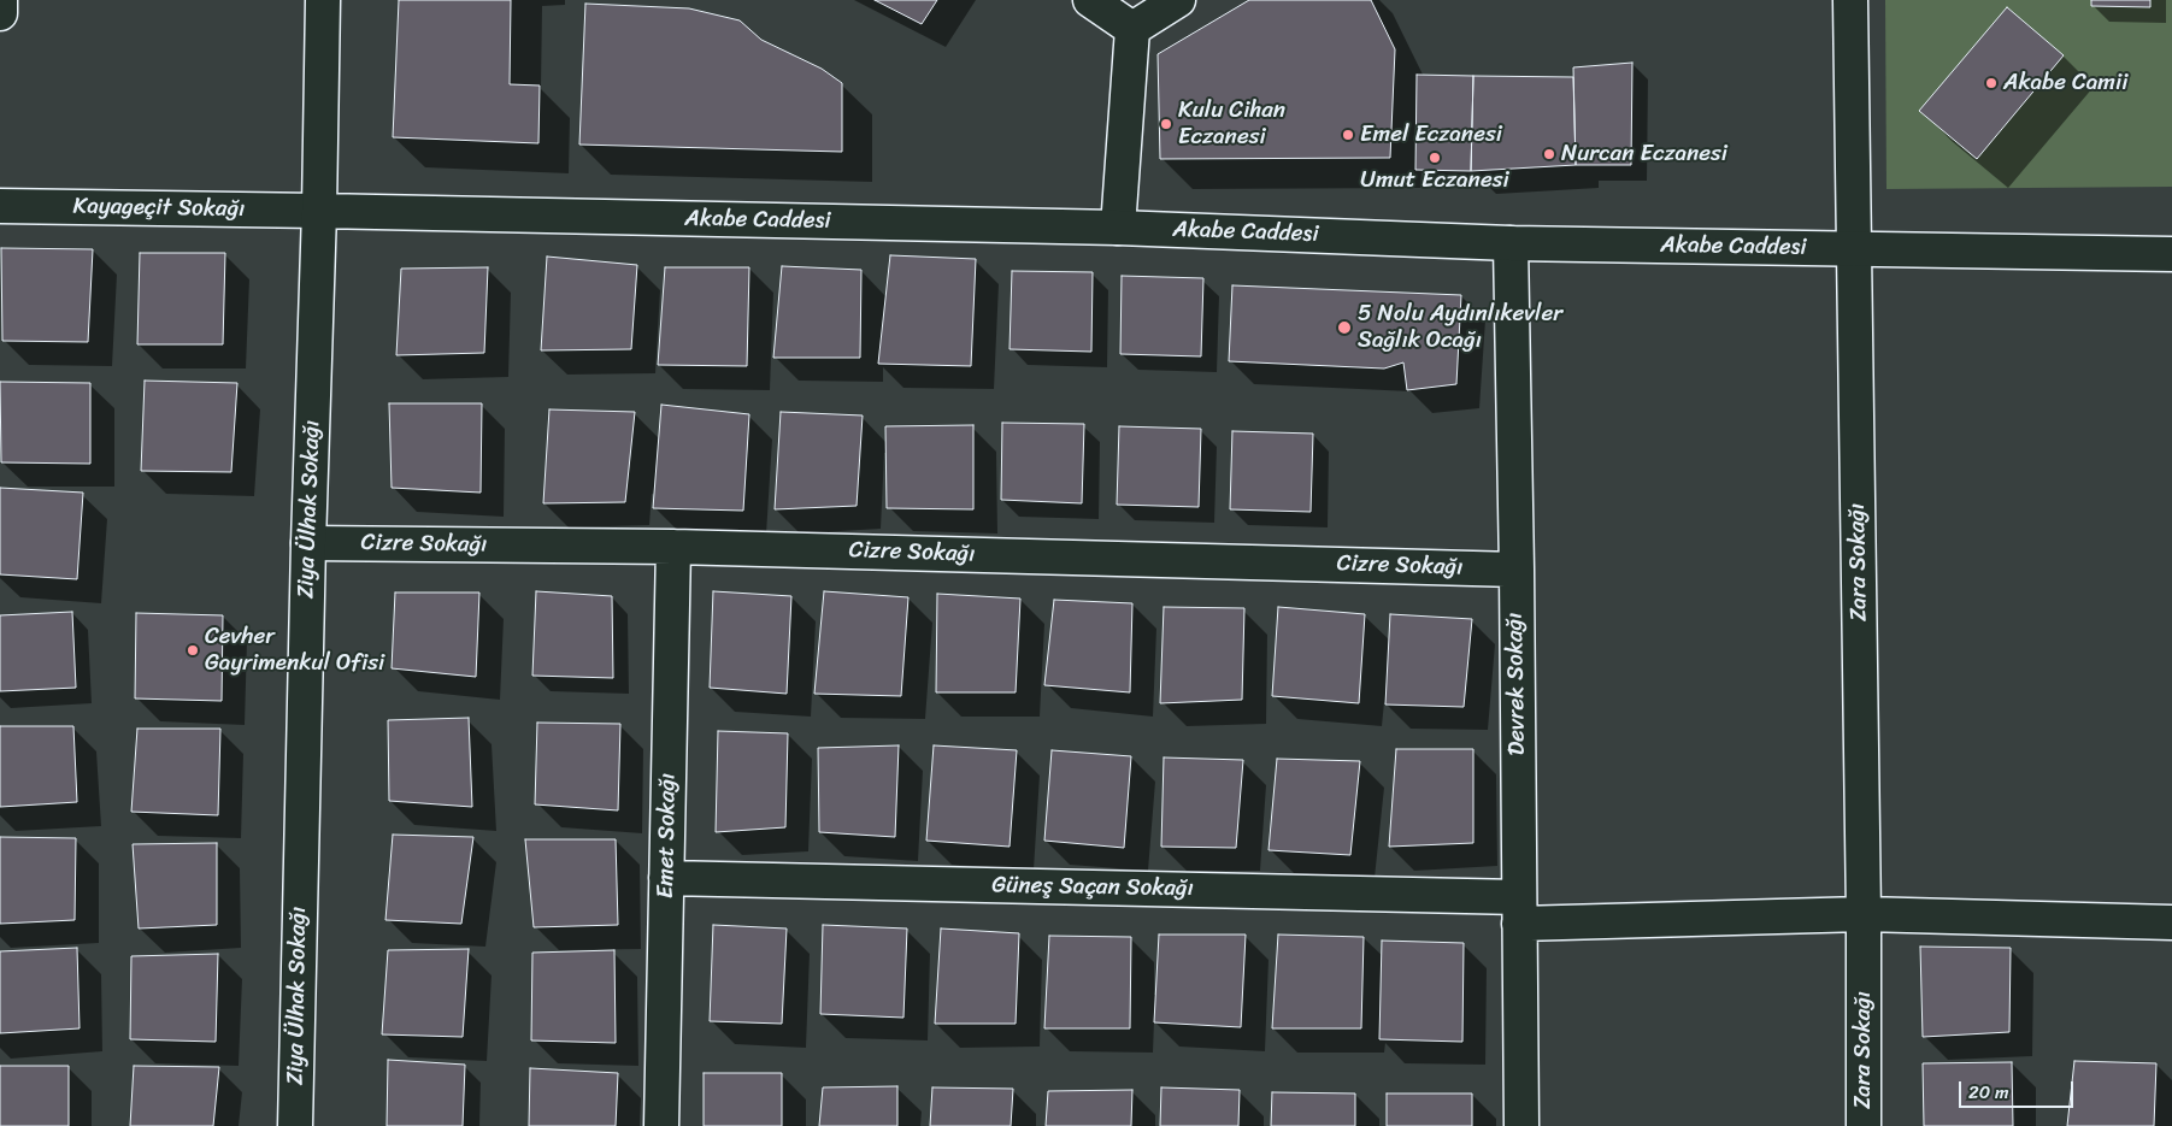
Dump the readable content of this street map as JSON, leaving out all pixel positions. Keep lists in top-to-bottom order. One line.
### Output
{"streets":{"street":["Kayageçit Sokağı","Akabe Caddesi","Ziya Ülhak Sokağı","Cizre Sokağı","Zara Sokağı","Devrek Sokağı","Emet Sokağı","Güneş Saçan Sokağı"]},"crossings":[["Kayageçit Sokağı","Akabe Caddesi"],["Kayageçit Sokağı","Ziya Ülhak Sokağı"],["Akabe Caddesi","Ziya Ülhak Sokağı"],["Akabe Caddesi","Zara Sokağı"],["Akabe Caddesi","Devrek Sokağı"],["Ziya Ülhak Sokağı","Cizre Sokağı"],["Cizre Sokağı","Devrek Sokağı"],["Cizre Sokağı","Emet Sokağı"],["Zara Sokağı","Güneş Saçan Sokağı"],["Devrek Sokağı","Güneş Saçan Sokağı"],["Emet Sokağı","Güneş Saçan Sokağı"]],"places":["Akabe Camii","Kulu Cihan Eczanesi","Emel Eczanesi","Nurcan Eczanesi","Umut Eczanesi","5 Nolu Aydınlıkevler Sağlık Ocağı","Cevher Gayrimenkul Ofisi"],"scale_bar":"20 m"}
